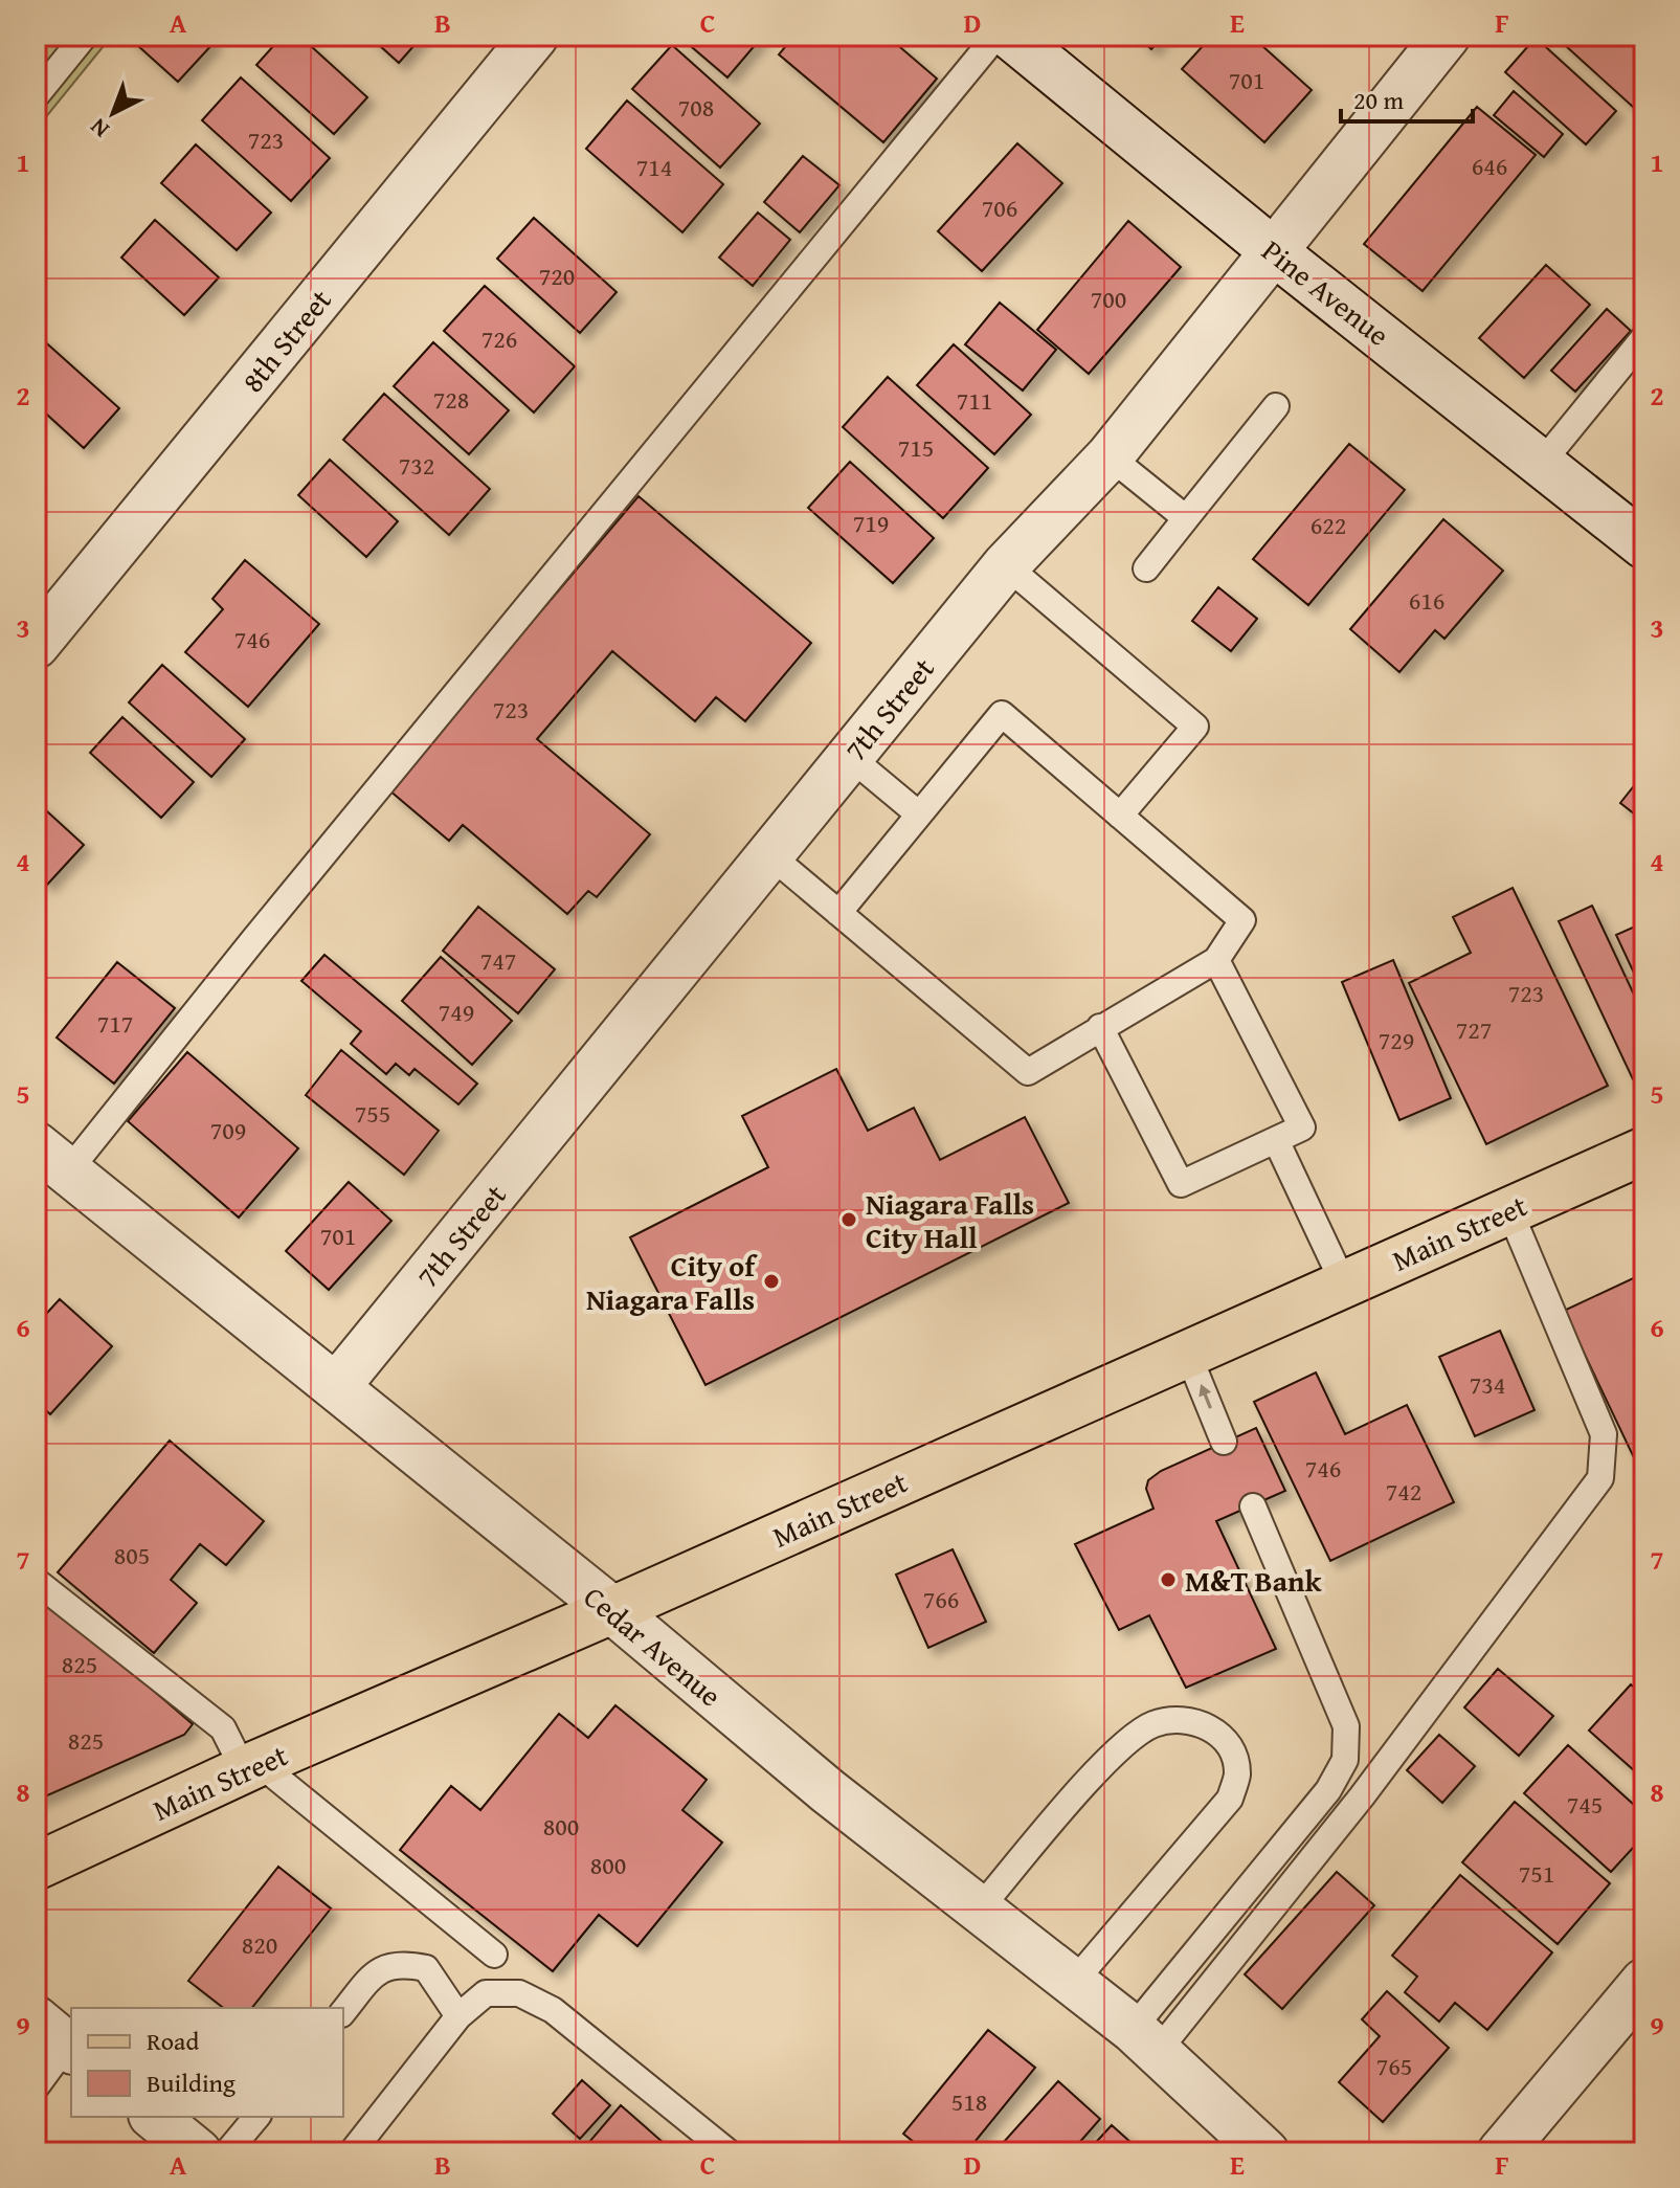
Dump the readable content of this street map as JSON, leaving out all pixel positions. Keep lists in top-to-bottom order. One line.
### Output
{"streets":{"main road":["Main Street"],"street":["Pine Avenue","8th Street","7th Street","Cedar Avenue"]},"crossings":[["Pine Avenue","7th Street"],["7th Street","Cedar Avenue"],["Main Street","Cedar Avenue"]],"places":["Niagara Falls City Hall","City of Niagara Falls","M&T Bank"],"house_numbers":["701","708","723","646","714","706","720","700","726","728","711","715","732","719","622","616","746","723","747","723","749","717","727","729","755","709","701","734","746","742","805","766","825","825","745","800","800","751","820","765","518"],"legend":["Road","Building"],"scale_bar":"20 m","north":"bottom left","grid":{"columns":["A","B","C","D","E","F"],"rows":["1","2","3","4","5","6","7","8","9"]}}
